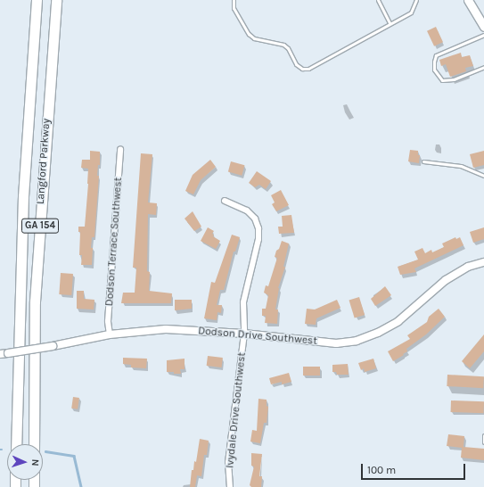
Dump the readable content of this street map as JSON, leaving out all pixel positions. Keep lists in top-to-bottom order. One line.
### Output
{"streets":{"highway":["Langford Parkway","GA 154"],"street":["Dodson Terrace Southwest","Dodson Drive Southwest","Ivydale Drive Southwest"]},"crossings":[["Dodson Terrace Southwest","Dodson Drive Southwest"],["Dodson Drive Southwest","Ivydale Drive Southwest"]],"scale_bar":"100 m","north":"right"}
